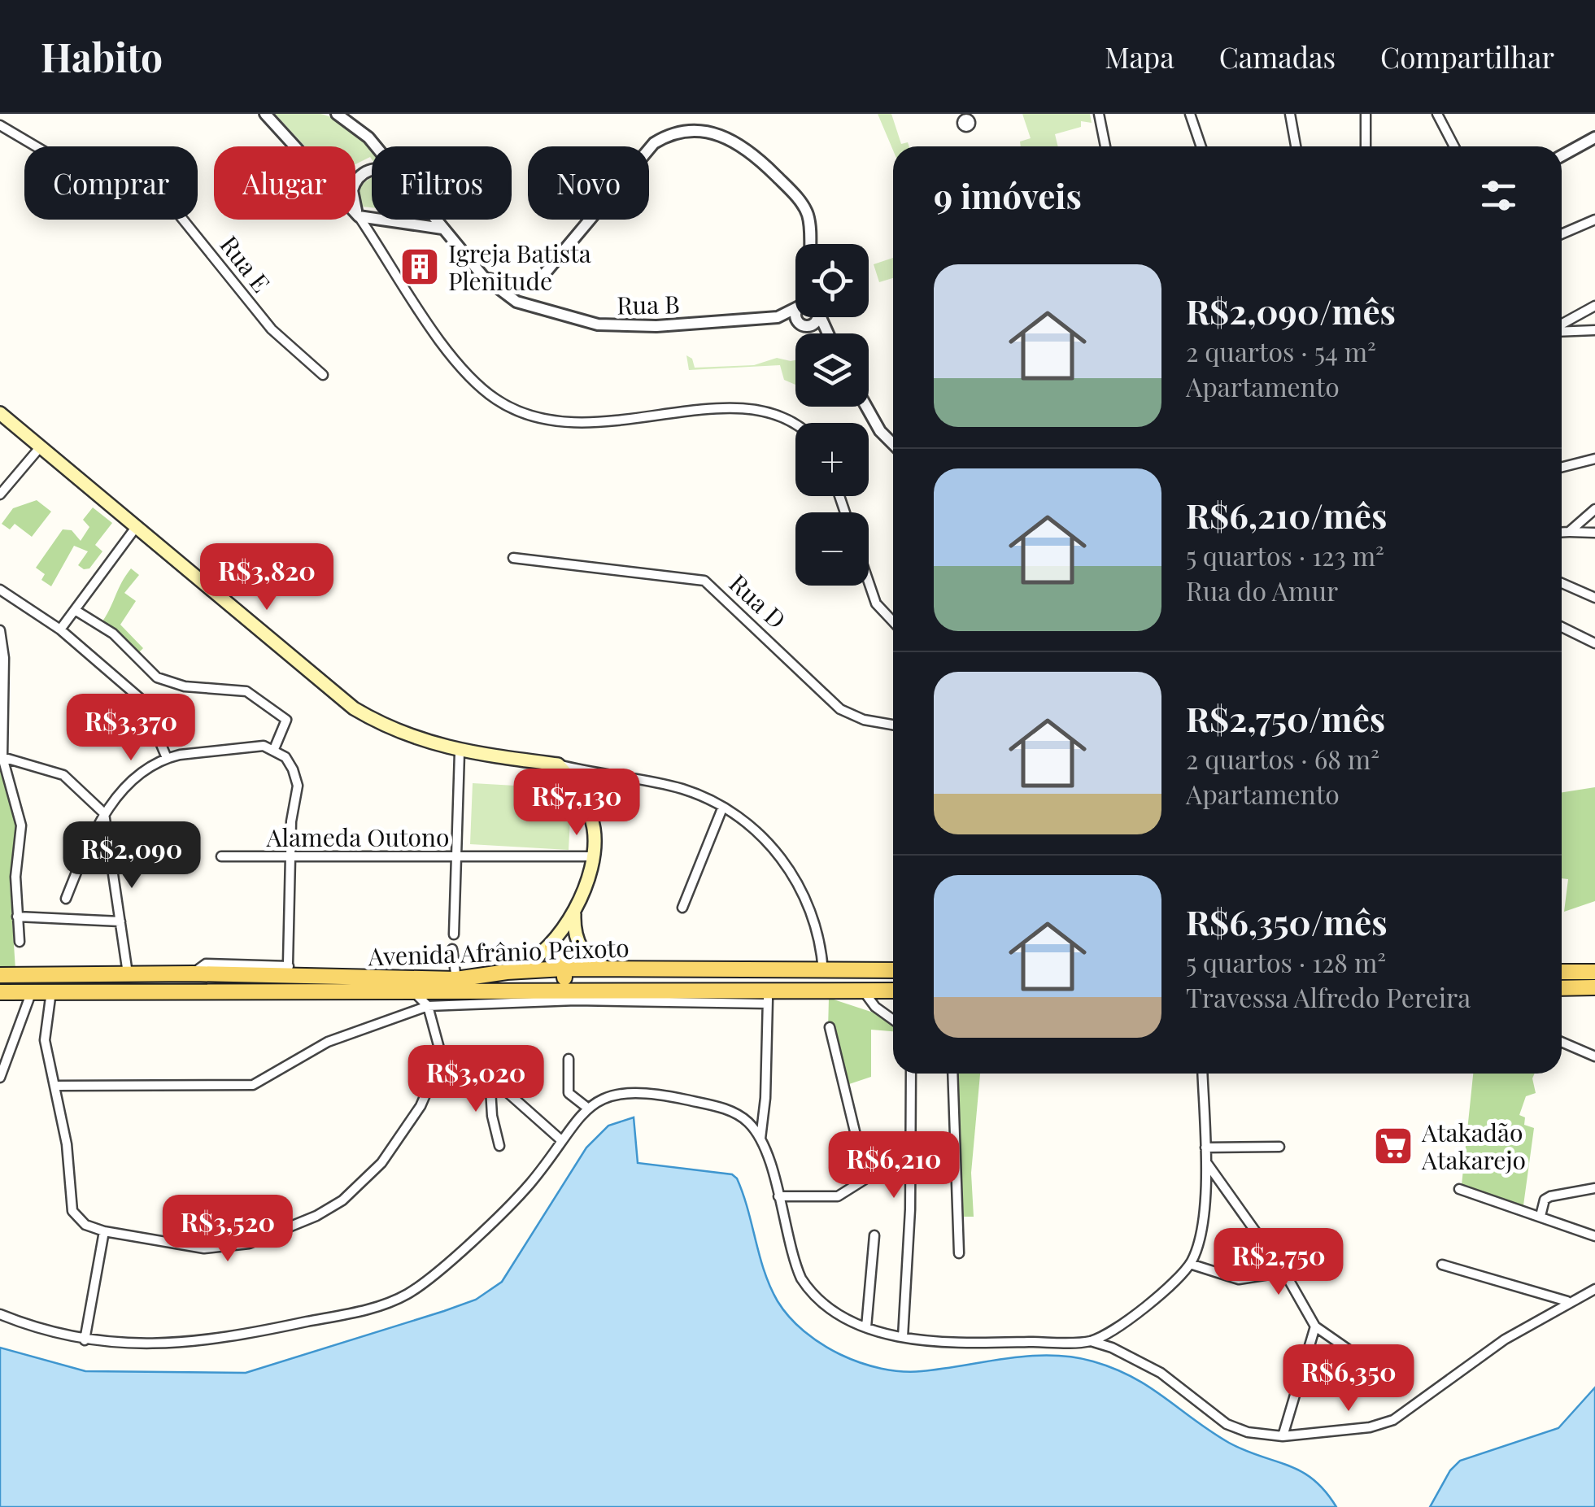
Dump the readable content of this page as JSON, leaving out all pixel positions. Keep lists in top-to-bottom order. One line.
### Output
{"streets":{"main road":["Avenida Afrânio Peixoto"],"street":["Rua E","Rua B","Rua D","Alameda Outono"]},"places":{"building":["Igreja Batista Plenitude"],"supermarket":["Atakadão Atakarejo"]},"page":{"header":"Habito","nav":["Mapa","Camadas","Compartilhar"],"chip":["Comprar","Alugar","Filtros","Novo"],"heading":"9 imóveis","map_buttons":["+","−"],"list":[{"name":"R$2,090/mês","note":"2 quartos · 54 m² · Apartamento"},{"name":"R$6,210/mês","note":"5 quartos · 123 m² · Rua do Amur"},{"name":"R$2,750/mês","note":"2 quartos · 68 m² · Apartamento"},{"name":"R$6,350/mês","note":"5 quartos · 128 m² · Travessa Alfredo Pereira"}],"price":["R$3,820","R$3,370","R$7,130","R$2,090","R$3,020","R$6,210","R$3,520","R$2,750","R$6,350"]}}
